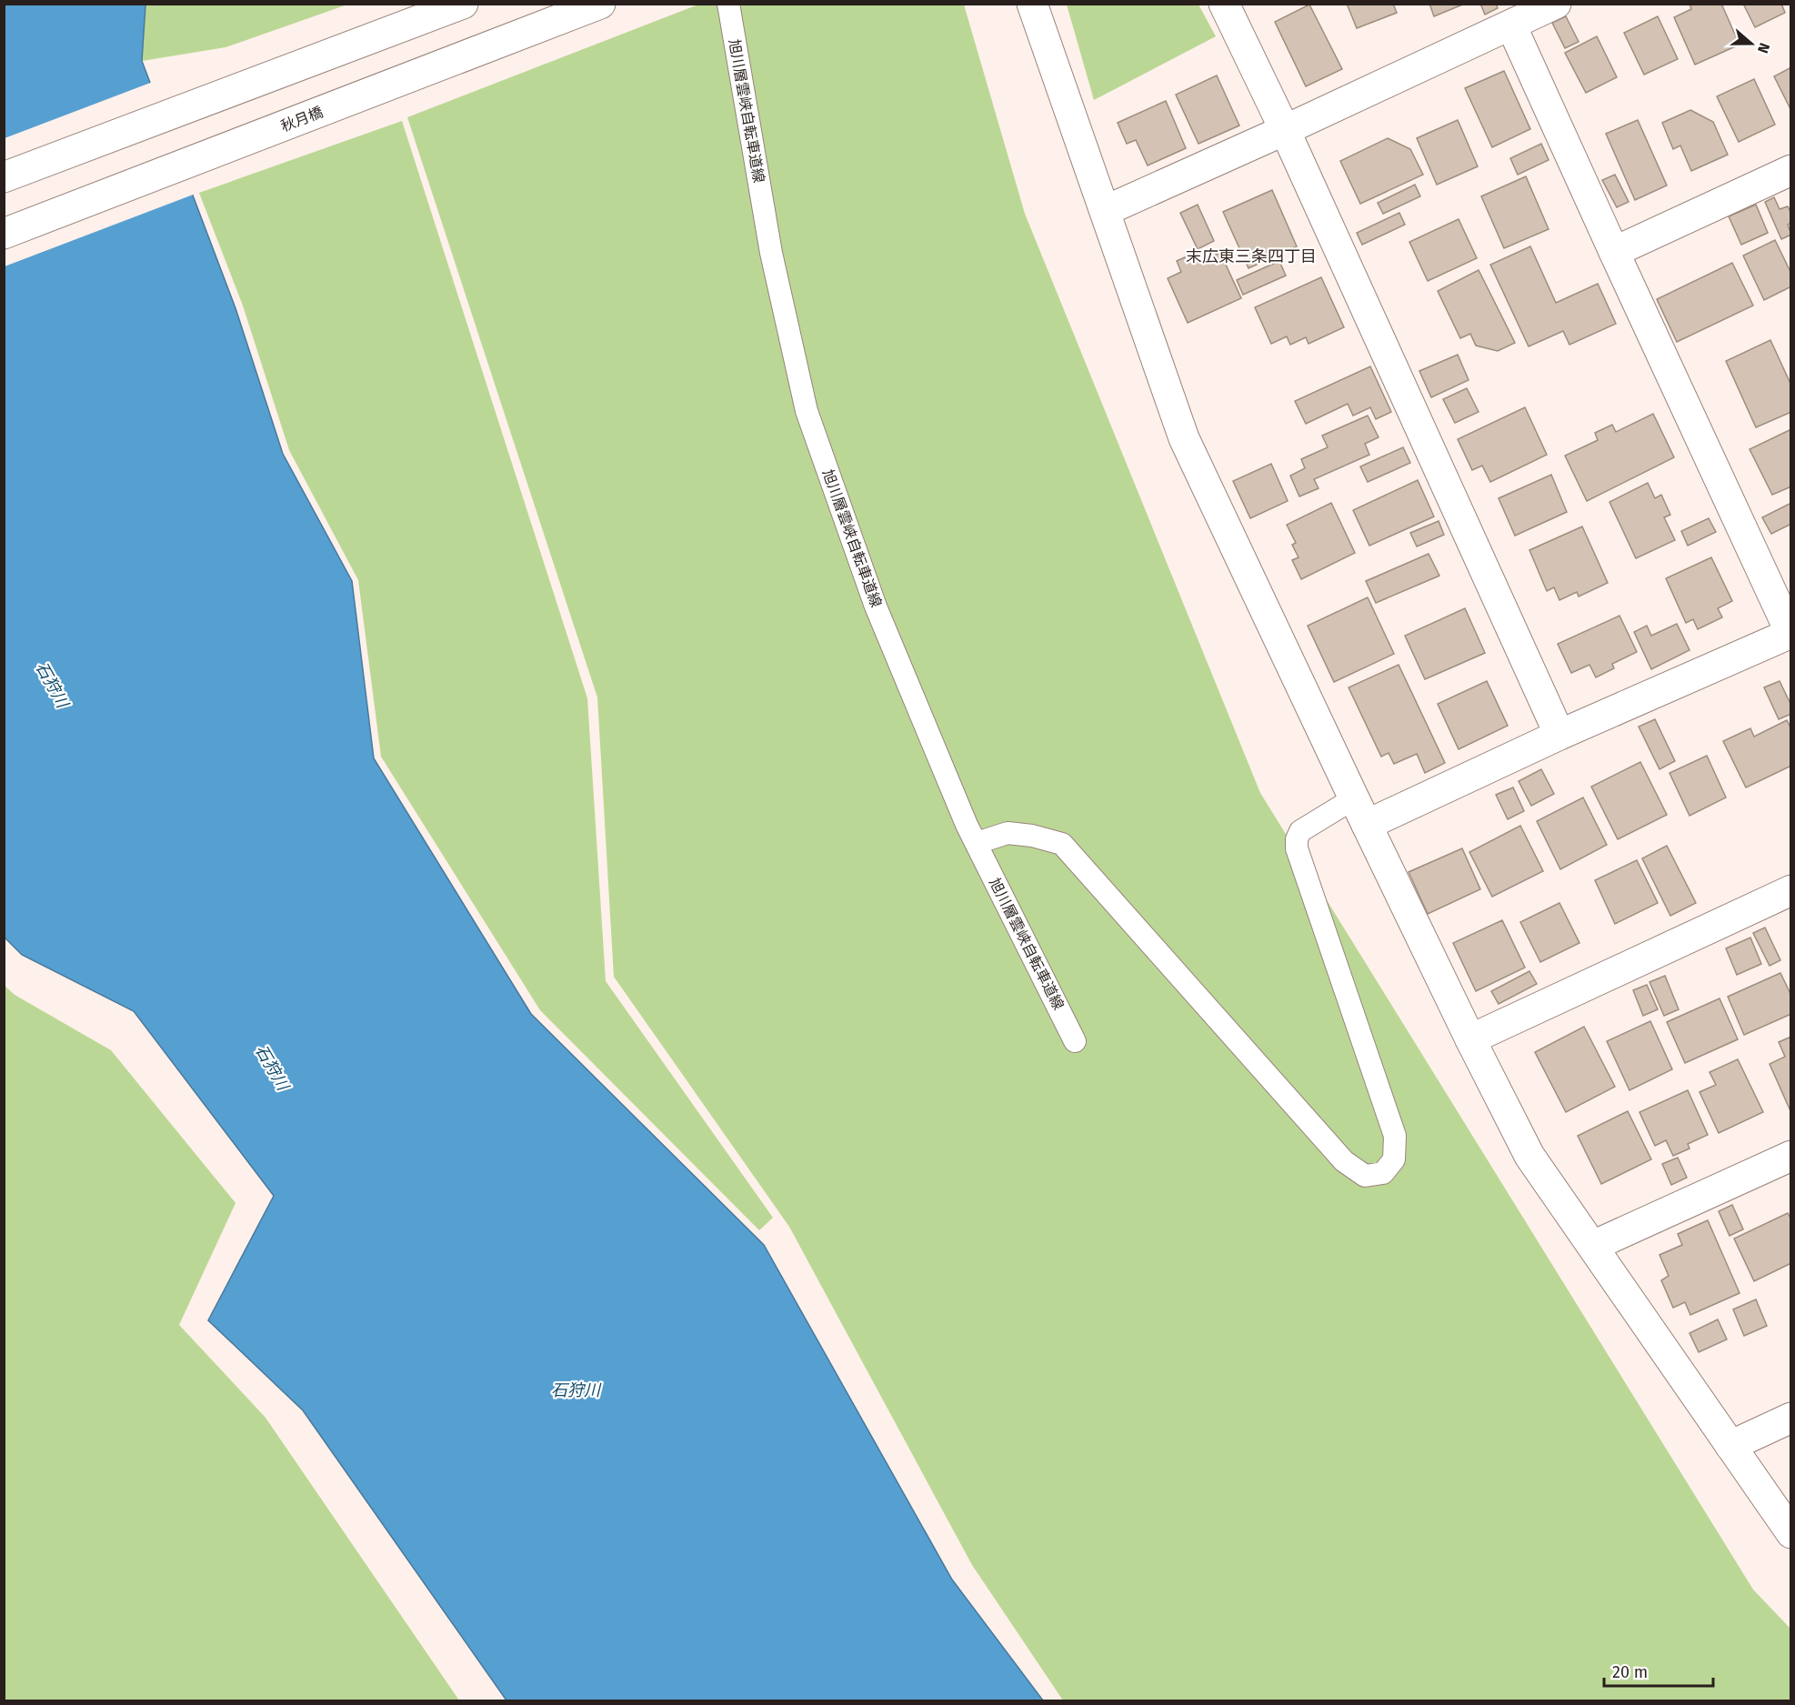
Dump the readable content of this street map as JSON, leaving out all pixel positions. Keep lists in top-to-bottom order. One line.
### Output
{"streets":{"street":["秋月橋"],"lane":["旭川層雲峡自転車道線"]},"districts":["末広東三条四丁目"],"water":["石狩川"],"scale_bar":"20 m","north":"right"}
